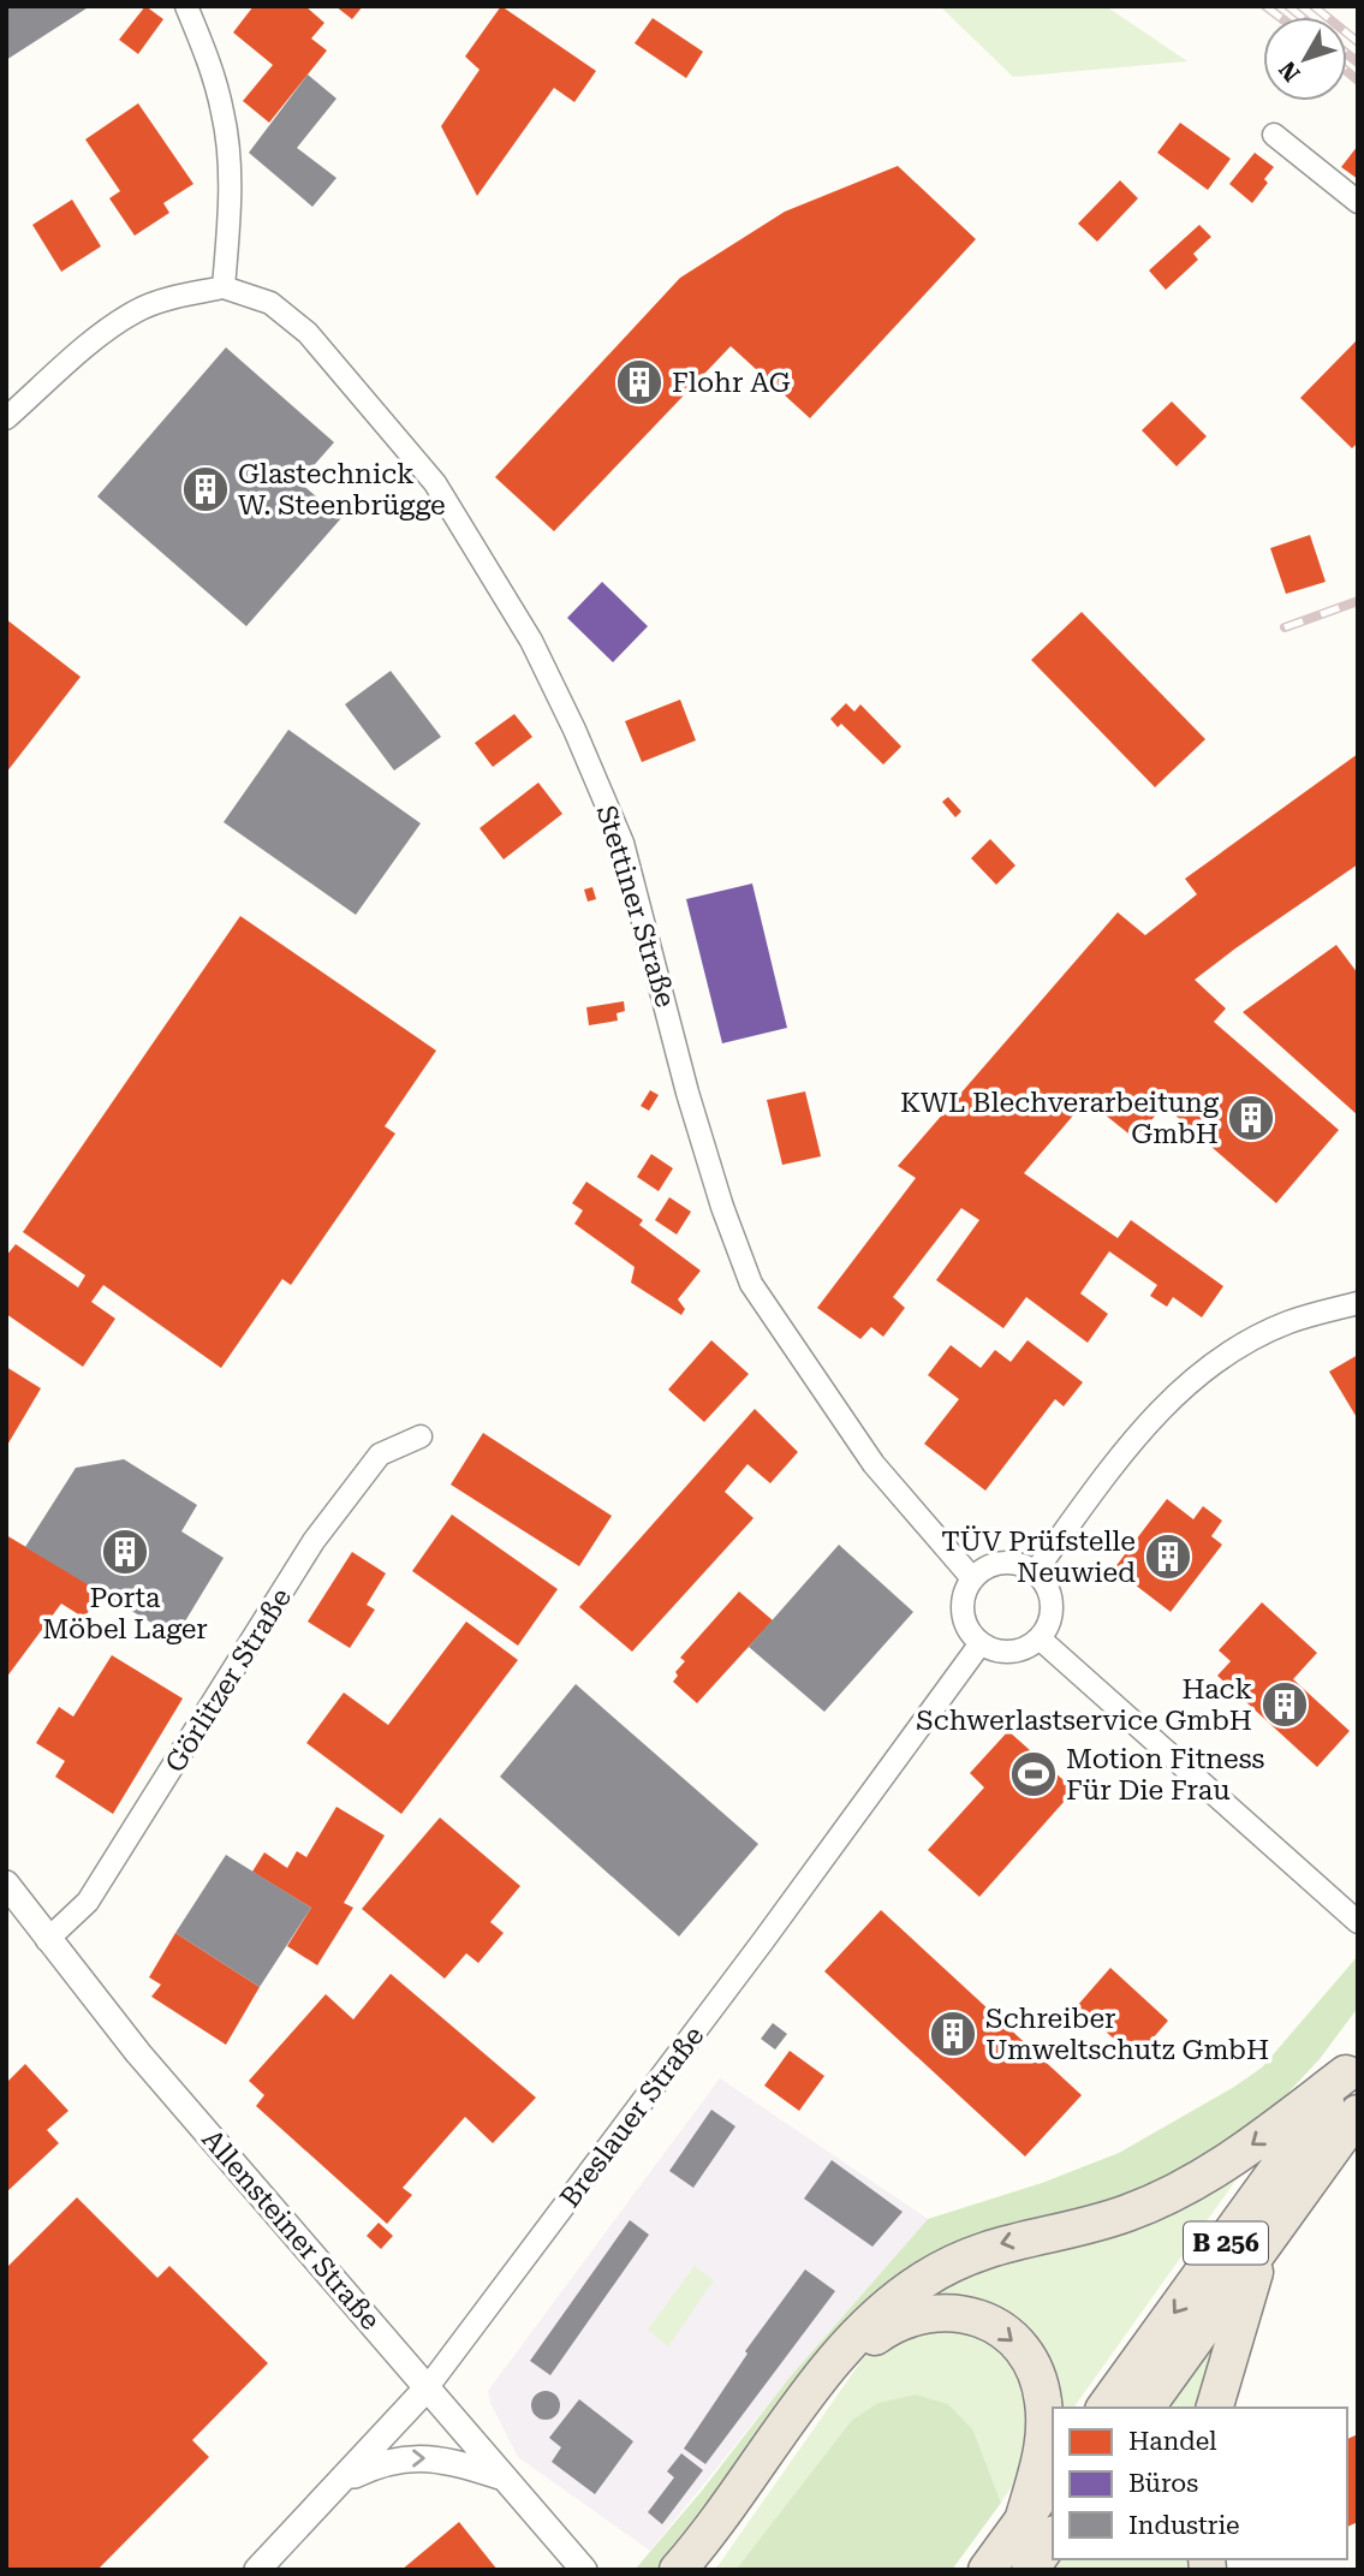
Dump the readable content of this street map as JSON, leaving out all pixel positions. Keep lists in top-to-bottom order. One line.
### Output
{"streets":{"highway":["B 256"],"street":["Stettiner Straße","Görlitzer Straße","Breslauer Straße","Allensteiner Straße"]},"crossings":[["Stettiner Straße","Breslauer Straße"],["Görlitzer Straße","Allensteiner Straße"],["Breslauer Straße","Allensteiner Straße"]],"places":{"building":["Flohr AG","Glastechnick W. Steenbrügge","KWL Blechverarbeitung GmbH","Porta Möbel Lager","TÜV Prüfstelle Neuwied","Hack Schwerlastservice GmbH","Schreiber Umweltschutz GmbH"],"sports":["Motion Fitness Für Die Frau"]},"legend":["Handel","Büros","Industrie"],"north":"bottom left"}
